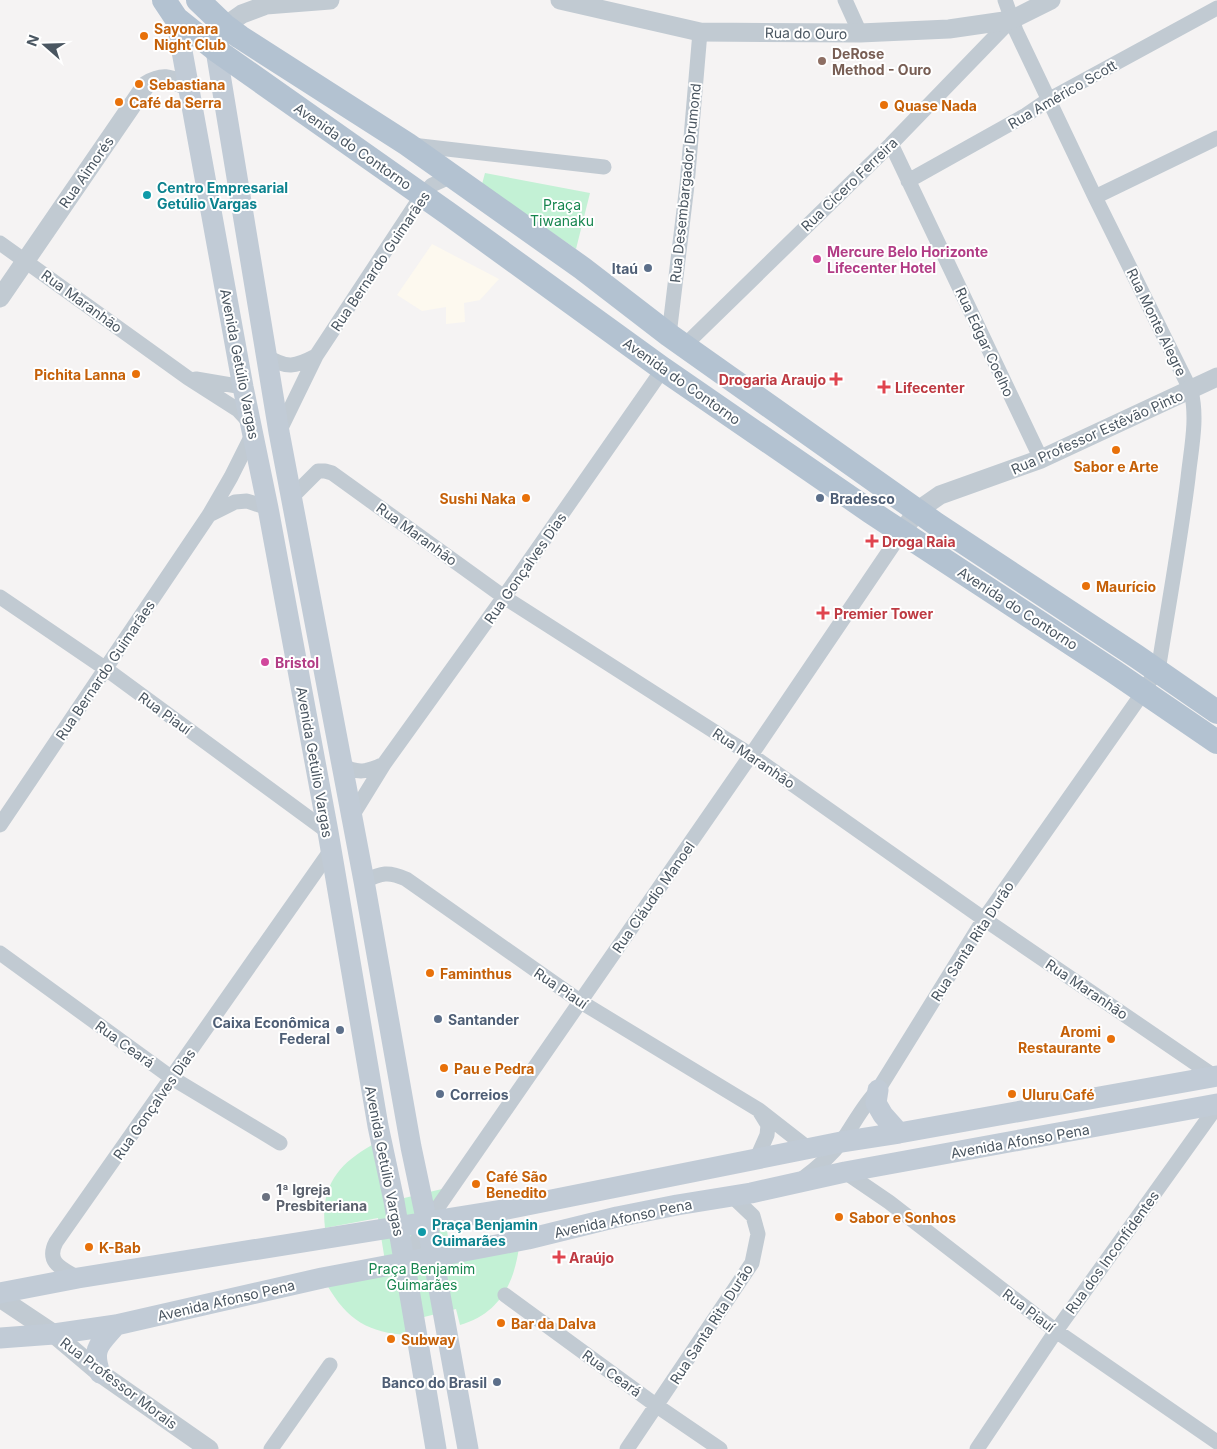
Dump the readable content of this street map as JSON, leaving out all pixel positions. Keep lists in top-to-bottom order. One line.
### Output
{"streets":{"main road":["Avenida do Contorno","Avenida Getúlio Vargas","Avenida Afonso Pena"],"street":["Rua do Ouro","Rua Américo Scott","Rua Aimorés","Rua Desembargador Drumond","Rua Cícero Ferreira","Rua Bernardo Guimarães","Rua Maranhão","Rua Monte Alegre","Rua Edgar Coelho","Rua Professor Estêvão Pinto","Rua Gonçalves Dias","Rua Piauí","Rua Cláudio Manoel","Rua Santa Rita Durão","Rua Ceará","Rua dos Inconfidentes","Rua Professor Morais"]},"crossings":[["Rua do Ouro","Rua Desembargador Drumond"],["Rua do Ouro","Rua Cícero Ferreira"],["Rua do Ouro","Rua Monte Alegre"],["Rua Américo Scott","Rua Monte Alegre"],["Rua Américo Scott","Rua Edgar Coelho"],["Avenida do Contorno","Rua Desembargador Drumond"],["Avenida do Contorno","Rua Cícero Ferreira"],["Avenida do Contorno","Rua Bernardo Guimarães"],["Avenida do Contorno","Rua Monte Alegre"],["Avenida do Contorno","Avenida Getúlio Vargas"],["Avenida do Contorno","Rua Professor Estêvão Pinto"],["Avenida do Contorno","Rua Gonçalves Dias"],["Avenida do Contorno","Rua Cláudio Manoel"],["Avenida do Contorno","Rua Santa Rita Durão"],["Rua Aimorés","Rua Maranhão"],["Rua Aimorés","Avenida Getúlio Vargas"],["Rua Desembargador Drumond","Rua Cícero Ferreira"],["Rua Cícero Ferreira","Rua Monte Alegre"],["Rua Cícero Ferreira","Rua Edgar Coelho"],["Rua Bernardo Guimarães","Rua Maranhão"],["Rua Bernardo Guimarães","Avenida Getúlio Vargas"],["Rua Bernardo Guimarães","Rua Piauí"],["Rua Maranhão","Avenida Getúlio Vargas"],["Rua Maranhão","Rua Gonçalves Dias"],["Rua Maranhão","Rua Cláudio Manoel"],["Rua Maranhão","Rua Santa Rita Durão"],["Rua Maranhão","Avenida Afonso Pena"],["Rua Monte Alegre","Rua Professor Estêvão Pinto"],["Rua Monte Alegre","Rua Santa Rita Durão"],["Rua Edgar Coelho","Rua Professor Estêvão Pinto"],["Avenida Getúlio Vargas","Rua Gonçalves Dias"],["Avenida Getúlio Vargas","Rua Piauí"],["Avenida Getúlio Vargas","Rua Cláudio Manoel"],["Avenida Getúlio Vargas","Avenida Afonso Pena"],["Rua Professor Estêvão Pinto","Rua Cláudio Manoel"],["Rua Gonçalves Dias","Rua Piauí"],["Rua Gonçalves Dias","Rua Ceará"],["Rua Gonçalves Dias","Avenida Afonso Pena"],["Rua Piauí","Rua Cláudio Manoel"],["Rua Piauí","Avenida Afonso Pena"],["Rua Piauí","Rua dos Inconfidentes"],["Rua Cláudio Manoel","Avenida Afonso Pena"],["Rua Santa Rita Durão","Rua Ceará"],["Rua Santa Rita Durão","Avenida Afonso Pena"],["Avenida Afonso Pena","Rua dos Inconfidentes"],["Avenida Afonso Pena","Rua Professor Morais"]],"parks":["Praça Tiwanaku","Praça Benjamim Guimarães"],"places":{"other":["Sayonara Night Club","DeRose Method - Ouro","Sebastiana","Café da Serra","Quase Nada","Centro Empresarial Getúlio Vargas","Mercure Belo Horizonte Lifecenter Hotel","Itaú","Pichita Lanna","Sabor e Arte","Sushi Naka","Bradesco","Maurício","Bristol","Faminthus","Santander","Caixa Econômica Federal","Aromi Restaurante","Pau e Pedra","Correios","Uluru Café","Café São Benedito","1ª Igreja Presbiteriana","Sabor e Sonhos","Praça Benjamin Guimarães","K-Bab","Bar da Dalva","Subway","Banco do Brasil"],"health":["Drogaria Araujo","Lifecenter","Droga Raia","Premier Tower","Araújo"]},"north":"left"}
